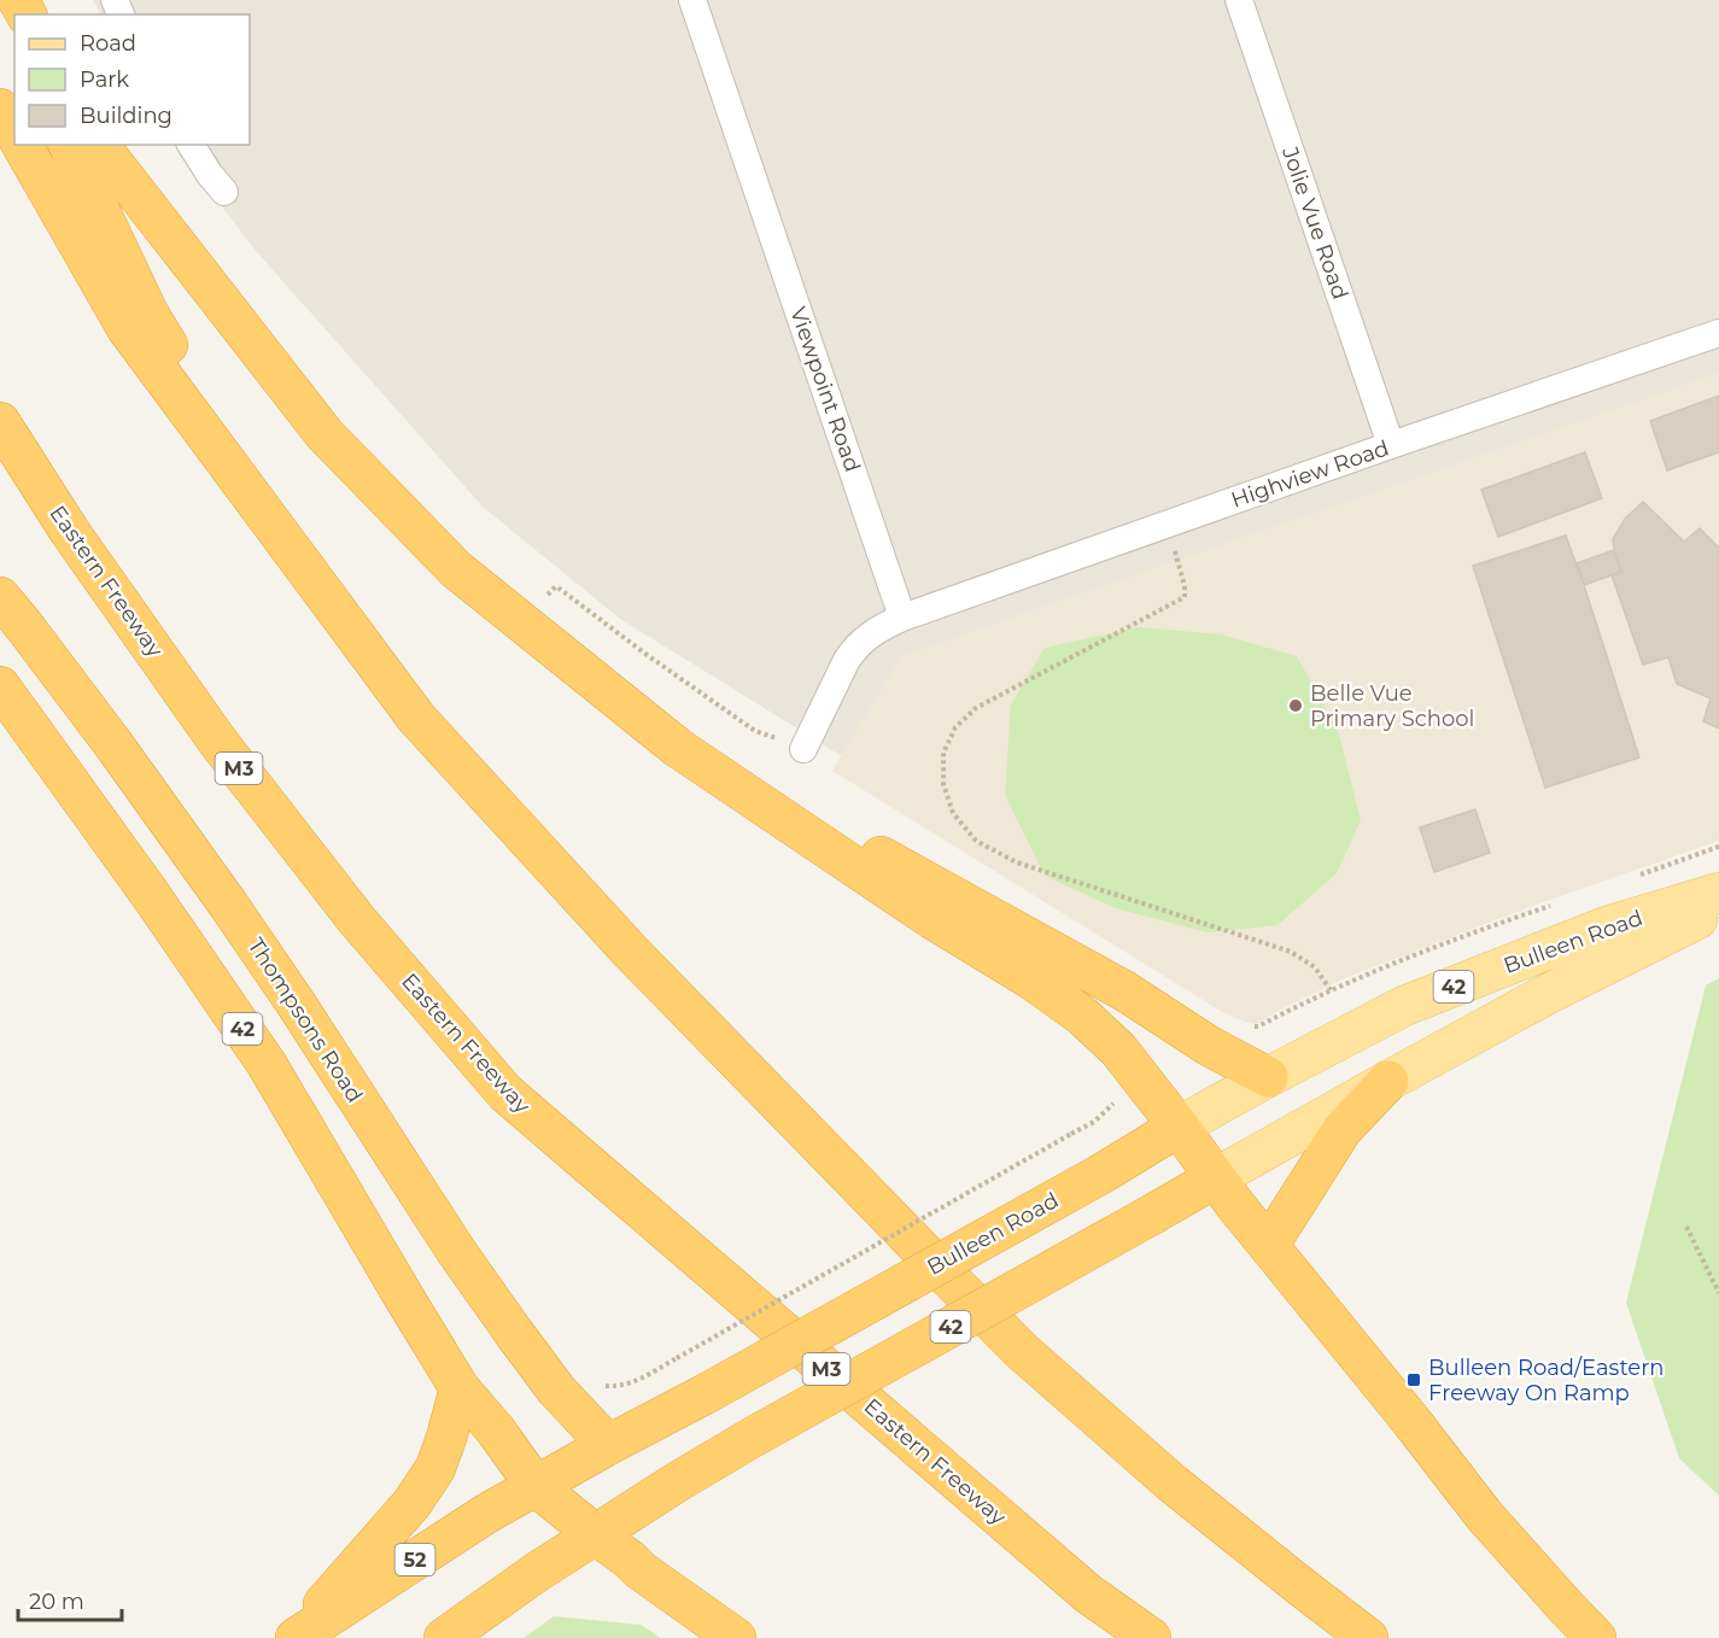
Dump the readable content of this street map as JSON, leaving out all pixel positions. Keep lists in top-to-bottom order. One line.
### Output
{"streets":{"highway":["Eastern Freeway","M3","Bulleen Road","42","Thompsons Road","52"],"street":["Jolie Vue Road","Viewpoint Road","Highview Road"]},"crossings":[["Jolie Vue Road","Highview Road"],["Viewpoint Road","Highview Road"],["Bulleen Road","42"],["Bulleen Road","Thompsons Road"]],"places":{"other":["Belle Vue Primary School"],"transit":["Bulleen Road/Eastern Freeway On Ramp"]},"legend":["Road","Park","Building"],"scale_bar":"20 m"}
